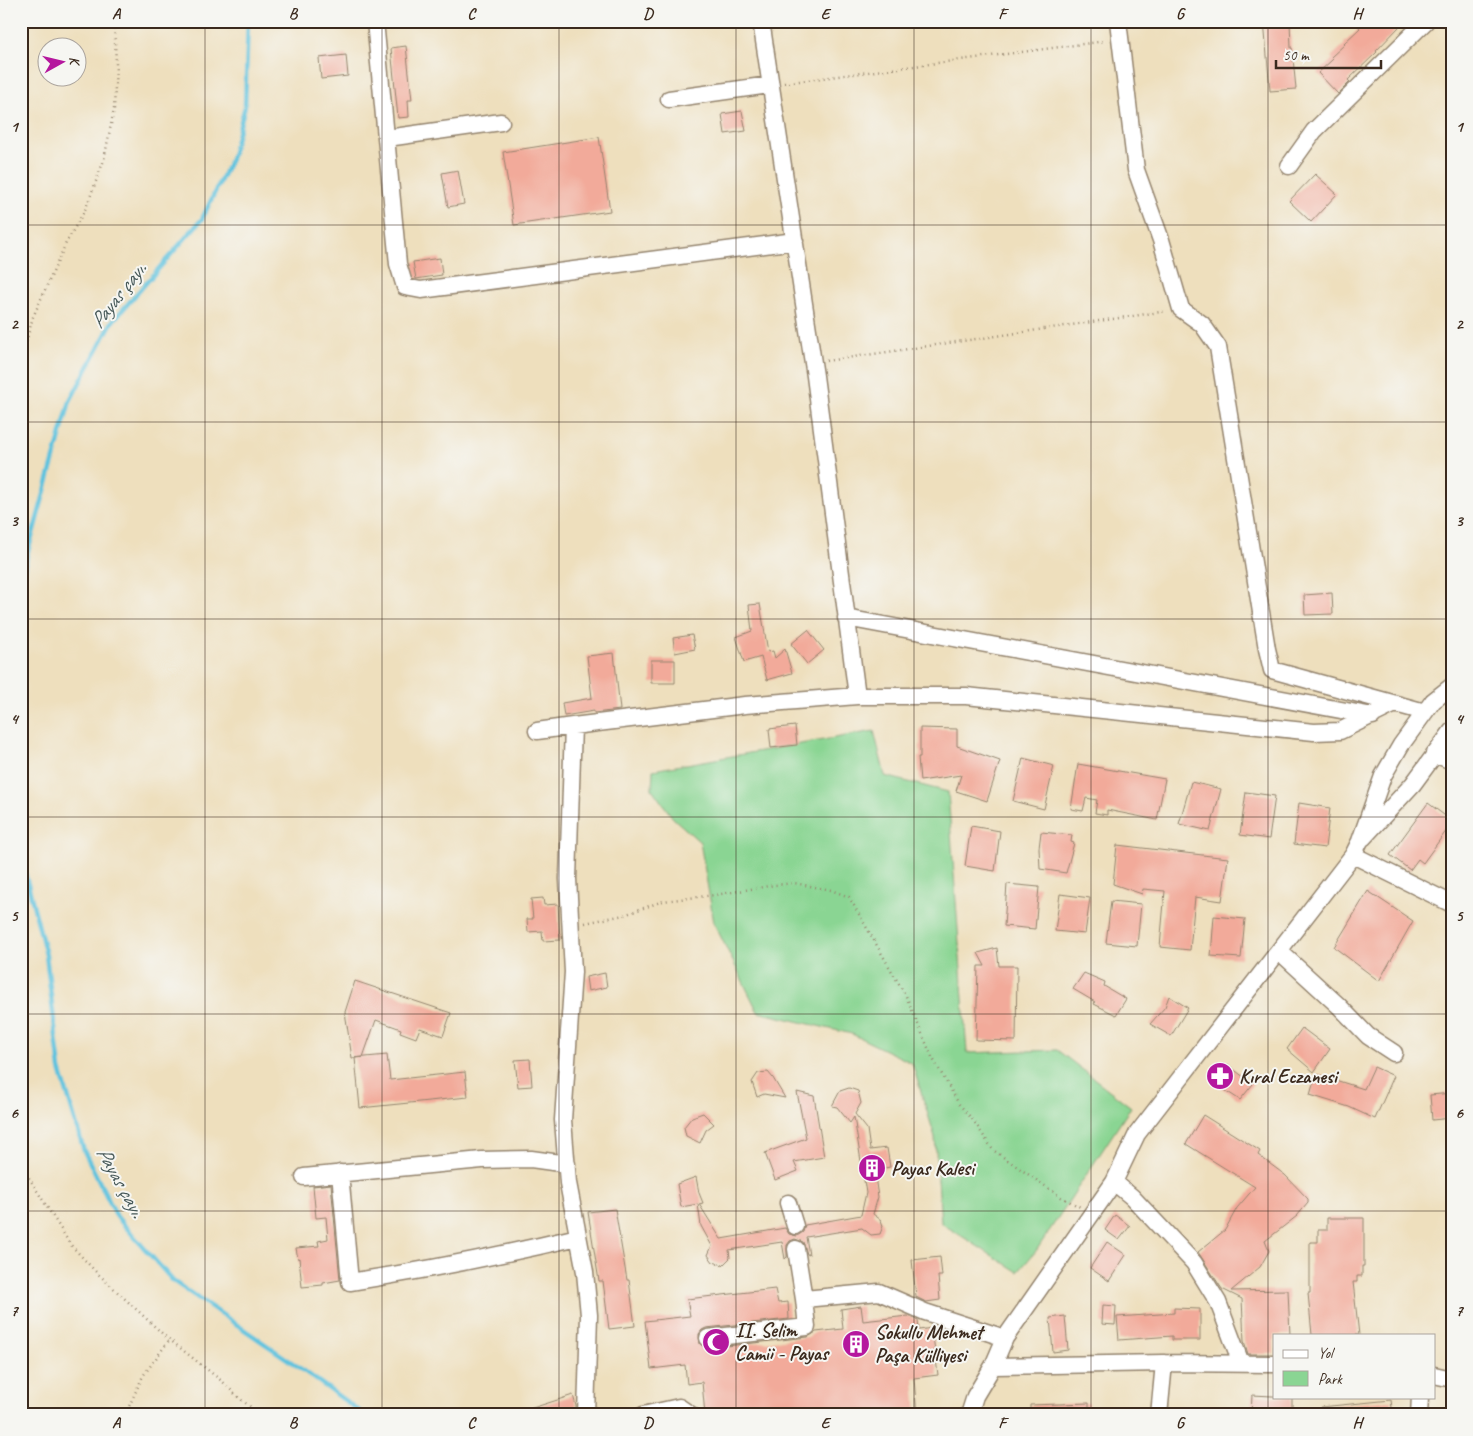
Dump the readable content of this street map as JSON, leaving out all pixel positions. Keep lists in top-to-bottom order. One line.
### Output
{"water":["Payas çayı."],"places":{"pharmacy":["Kıral Eczanesi"],"building":["Payas Kalesi","Sokullu Mehmet Paşa Külliyesi"],"mosque":["II. Selim Camii - Payas"]},"legend":["Yol","Park"],"scale_bar":"50 m","north":"right","grid":{"columns":["A","B","C","D","E","F","G","H"],"rows":["1","2","3","4","5","6","7"]}}
